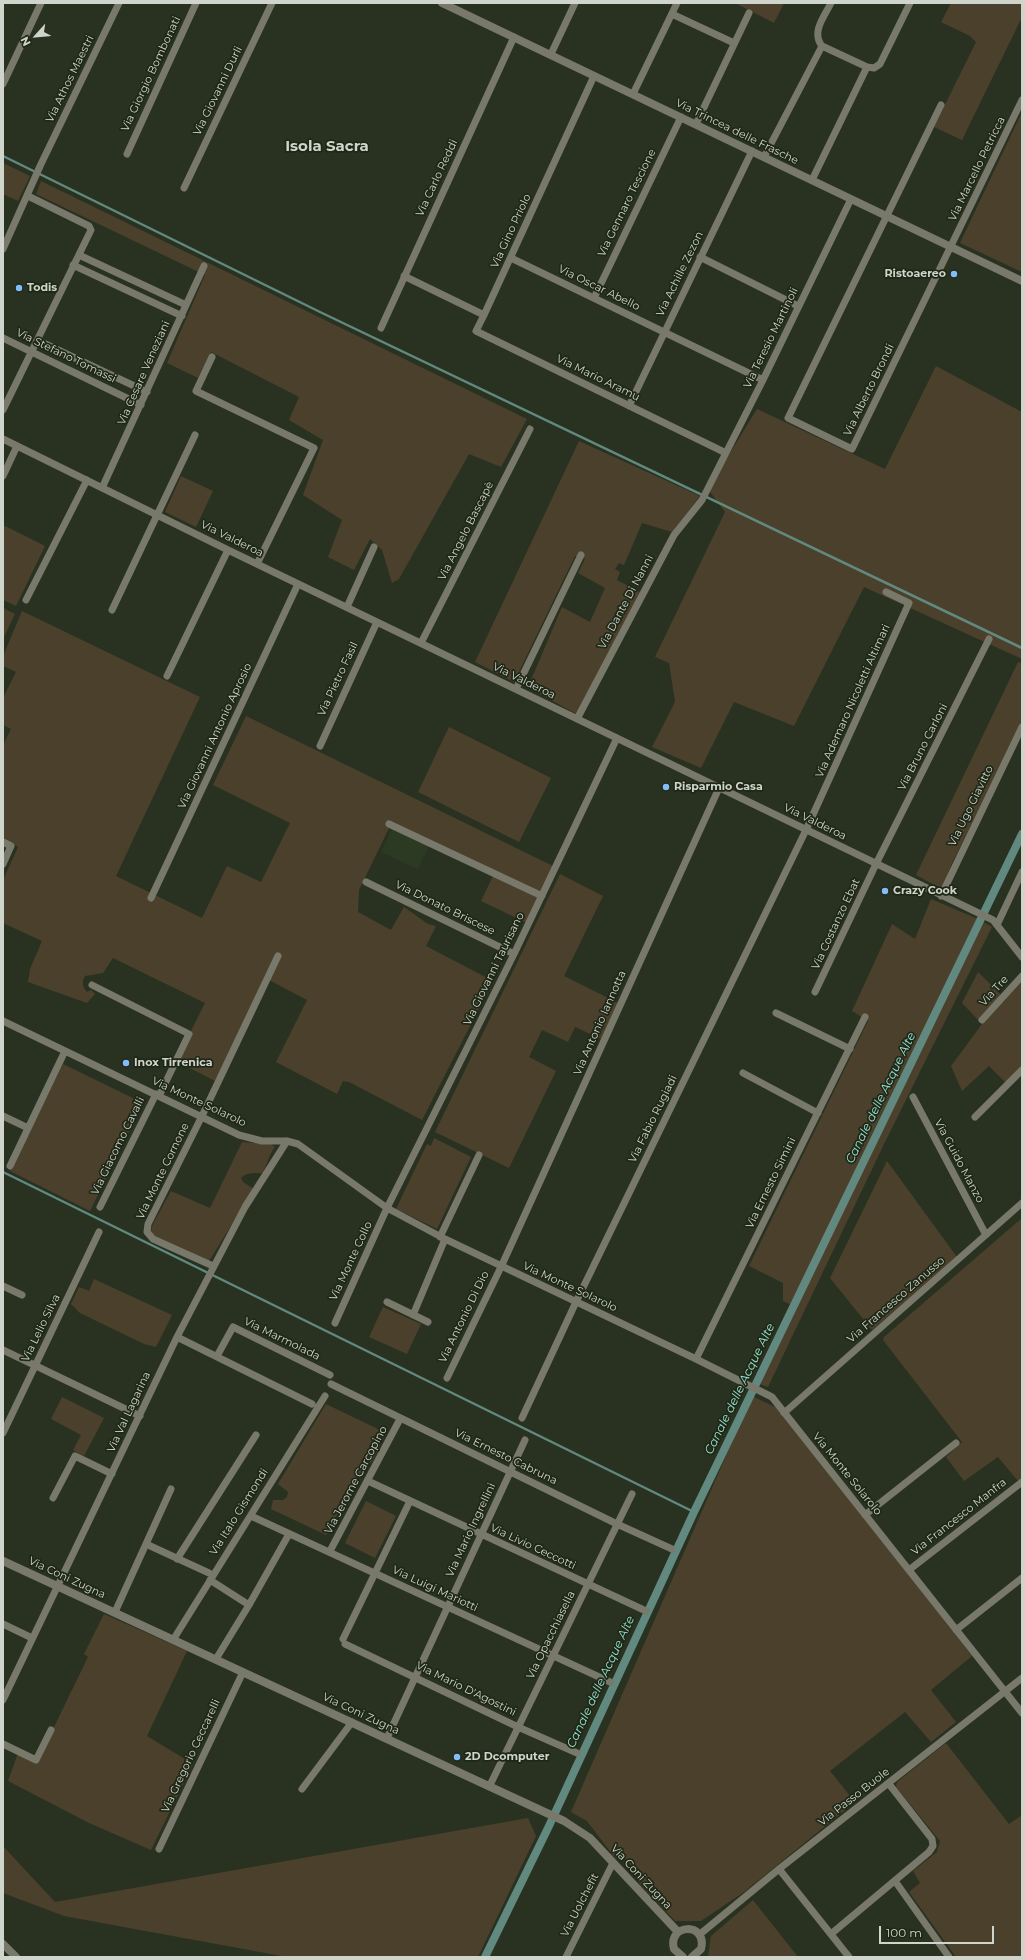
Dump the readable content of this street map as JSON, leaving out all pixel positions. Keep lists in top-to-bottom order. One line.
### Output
{"streets":{"street":["Via Giorgio Bombonati","Via Athos Maestri","Via Giovanni Durli","Via Trincea delle Frasche","Via Marcello Petricca","Via Carlo Reddi","Via Gennaro Tescione","Via Gino Priolo","Via Achille Zezon","Via Oscar Abello","Via Teresio Martinoli","Via Stefano Tomassi","Via Cesare Veneziani","Via Mario Aramu","Via Alberto Brondi","Via Angelo Bascapè","Via Valderoa","Via Dante Di Nanni","Via Pietro Fasil","Via Ademaro Nicoletti Altimari","Via Giovanni Antonio Aprosio","Via Bruno Carloni","Via Ugo Giavitto","Via Donato Briscese","Via Costanzo Ebat","Via Giovanni Taurisano","Via Tre","Via Antonio Iannotta","Via Monte Solarolo","Via Fabio Rugiadi","Via Giacomo Cavalli","Via Guido Manzo","Via Monte Cornone","Via Ernesto Simini","Via Monte Collo","Via Francesco Zanusso","Via Antonio Di Dio","Via Lelio Silva","Via Marmolada","Via Val Lagarina","Via Ernesto Cabruna","Via Jerome Carcopino","Via Italo Gismondi","Via Francesco Manfra","Via Mario Ingrellini","Via Livio Ceccotti","Via Coni Zugna","Via Luigi Mariotti","Via Opacchiasella","Via Mario D'Agostini","Via Gregorio Ceccarelli","Via Passo Buole","Via Uolchefit"]},"crossings":[["Via Trincea delle Frasche","Via Marcello Petricca"],["Via Trincea delle Frasche","Via Carlo Reddi"],["Via Trincea delle Frasche","Via Gennaro Tescione"],["Via Trincea delle Frasche","Via Gino Priolo"],["Via Trincea delle Frasche","Via Achille Zezon"],["Via Trincea delle Frasche","Via Teresio Martinoli"],["Via Trincea delle Frasche","Via Alberto Brondi"],["Via Marcello Petricca","Via Alberto Brondi"],["Via Gennaro Tescione","Via Oscar Abello"],["Via Gino Priolo","Via Oscar Abello"],["Via Gino Priolo","Via Mario Aramu"],["Via Achille Zezon","Via Oscar Abello"],["Via Achille Zezon","Via Mario Aramu"],["Via Oscar Abello","Via Teresio Martinoli"],["Via Teresio Martinoli","Via Mario Aramu"],["Via Teresio Martinoli","Via Dante Di Nanni"],["Via Stefano Tomassi","Via Cesare Veneziani"],["Via Cesare Veneziani","Via Valderoa"],["Via Angelo Bascapè","Via Valderoa"],["Via Valderoa","Via Dante Di Nanni"],["Via Valderoa","Via Pietro Fasil"],["Via Valderoa","Via Ademaro Nicoletti Altimari"],["Via Valderoa","Via Giovanni Antonio Aprosio"],["Via Valderoa","Via Bruno Carloni"],["Via Valderoa","Via Ugo Giavitto"],["Via Valderoa","Via Costanzo Ebat"],["Via Valderoa","Via Giovanni Taurisano"],["Via Valderoa","Via Antonio Iannotta"],["Via Valderoa","Via Fabio Rugiadi"],["Via Ademaro Nicoletti Altimari","Via Fabio Rugiadi"],["Via Bruno Carloni","Via Costanzo Ebat"],["Via Donato Briscese","Via Giovanni Taurisano"],["Via Giovanni Taurisano","Via Monte Solarolo"],["Via Giovanni Taurisano","Via Monte Collo"],["Via Antonio Iannotta","Via Monte Solarolo"],["Via Antonio Iannotta","Via Antonio Di Dio"],["Via Monte Solarolo","Via Fabio Rugiadi"],["Via Monte Solarolo","Via Giacomo Cavalli"],["Via Monte Solarolo","Via Monte Cornone"],["Via Monte Solarolo","Via Ernesto Simini"],["Via Monte Solarolo","Via Monte Collo"],["Via Monte Solarolo","Via Francesco Zanusso"],["Via Monte Solarolo","Via Antonio Di Dio"],["Via Monte Solarolo","Via Val Lagarina"],["Via Monte Solarolo","Via Francesco Manfra"],["Via Monte Solarolo","Via Passo Buole"],["Via Guido Manzo","Via Francesco Zanusso"],["Via Monte Cornone","Via Val Lagarina"],["Via Val Lagarina","Via Coni Zugna"],["Via Ernesto Cabruna","Via Jerome Carcopino"],["Via Ernesto Cabruna","Via Mario Ingrellini"],["Via Ernesto Cabruna","Via Opacchiasella"],["Via Jerome Carcopino","Via Livio Ceccotti"],["Via Jerome Carcopino","Via Luigi Mariotti"],["Via Italo Gismondi","Via Coni Zugna"],["Via Italo Gismondi","Via Luigi Mariotti"],["Via Mario Ingrellini","Via Livio Ceccotti"],["Via Mario Ingrellini","Via Coni Zugna"],["Via Mario Ingrellini","Via Luigi Mariotti"],["Via Mario Ingrellini","Via Mario D'Agostini"],["Via Livio Ceccotti","Via Opacchiasella"],["Via Coni Zugna","Via Opacchiasella"],["Via Coni Zugna","Via Gregorio Ceccarelli"],["Via Coni Zugna","Via Uolchefit"],["Via Luigi Mariotti","Via Opacchiasella"],["Via Luigi Mariotti","Via Mario D'Agostini"],["Via Opacchiasella","Via Mario D'Agostini"]],"districts":["Isola Sacra"],"water":["Canale delle Acque Alte"],"places":["Ristoaereo","Todis","Risparmio Casa","Crazy Cook","Inox Tirrenica","2D Dcomputer"],"scale_bar":"100 m","north":"bottom left"}
